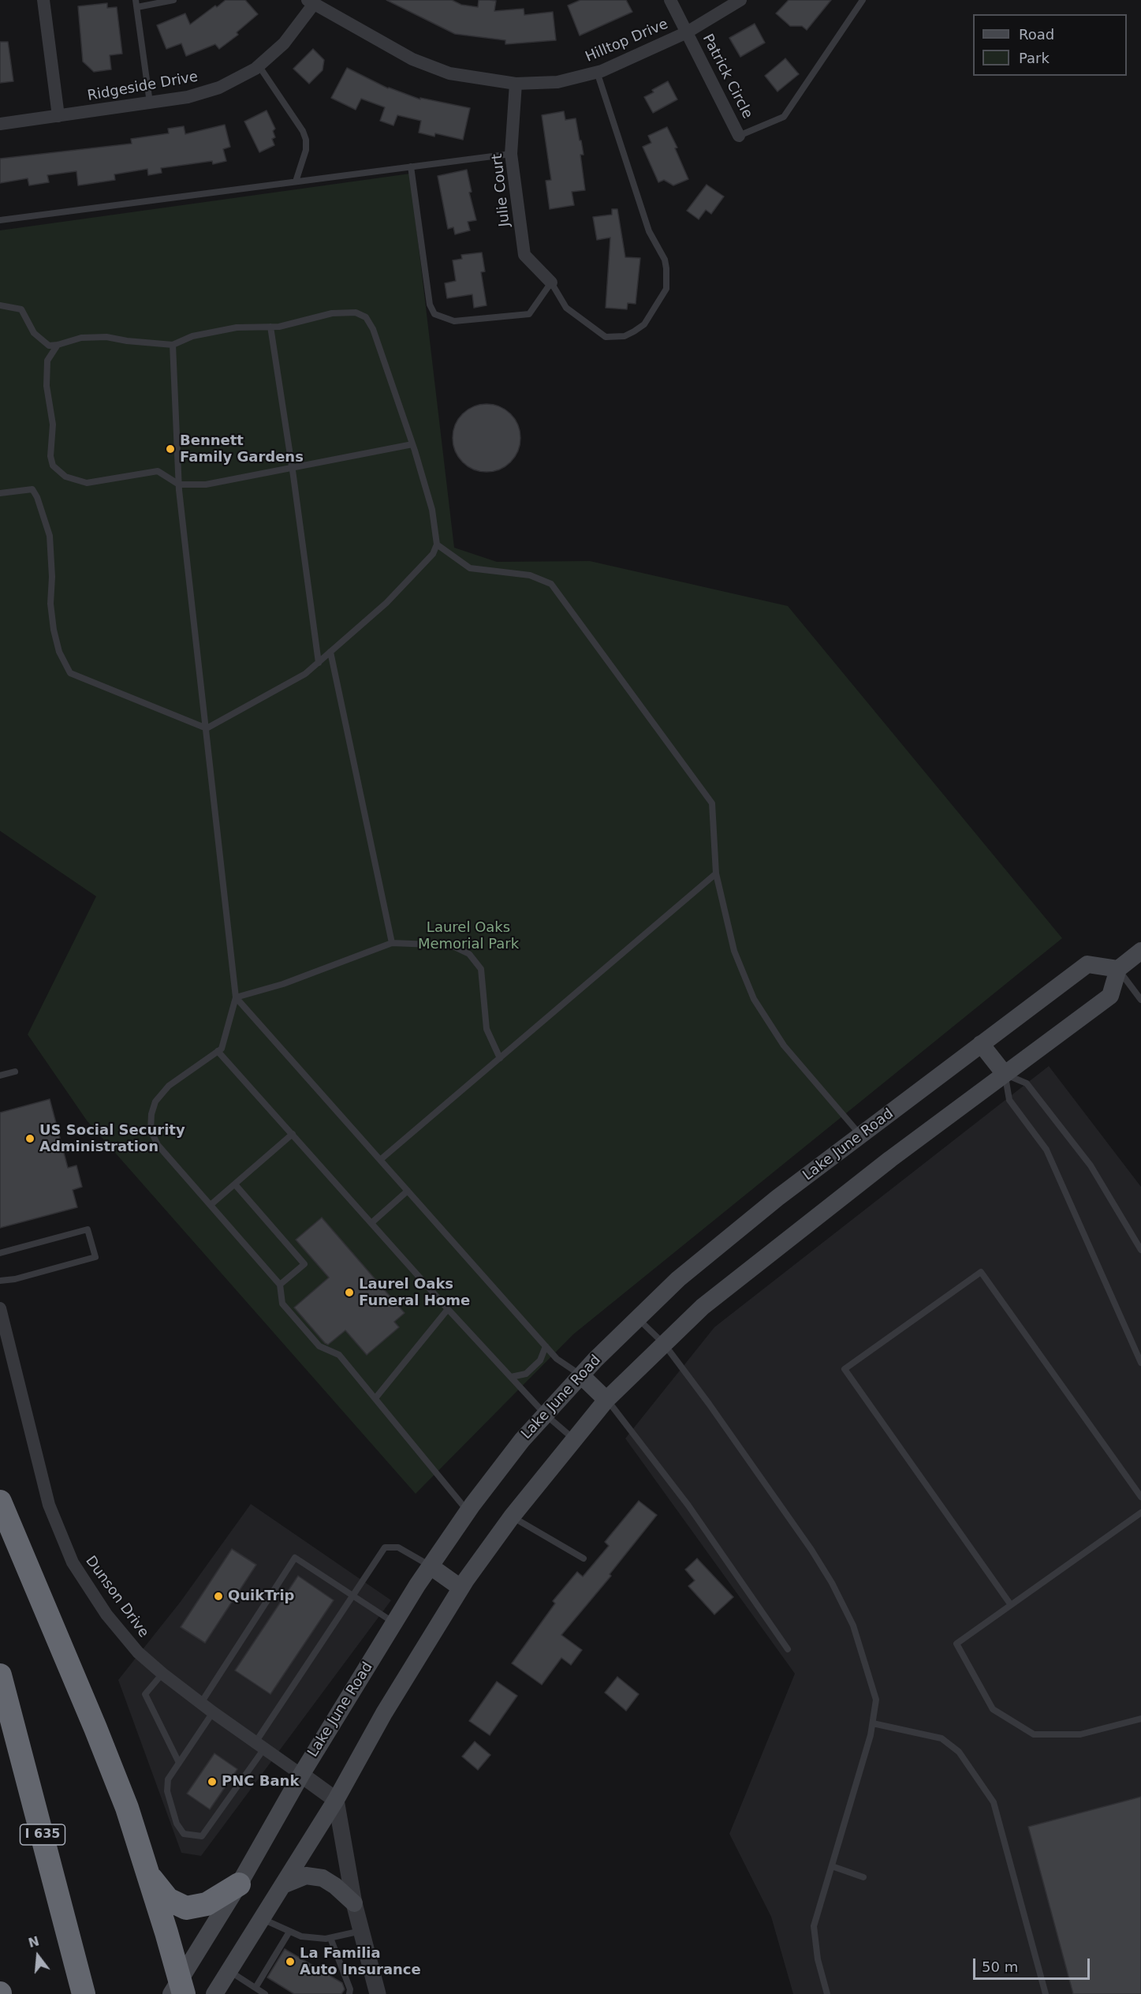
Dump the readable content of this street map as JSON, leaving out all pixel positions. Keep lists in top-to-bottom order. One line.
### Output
{"streets":{"highway":["I 635"],"main road":["Lake June Road"],"street":["Hilltop Drive","Patrick Circle","Ridgeside Drive","Julie Court","Dunson Drive"]},"crossings":[["Hilltop Drive","Patrick Circle"],["Hilltop Drive","Ridgeside Drive"],["Hilltop Drive","Julie Court"],["Lake June Road","Dunson Drive"]],"parks":["Laurel Oaks Memorial Park"],"places":["Bennett Family Gardens","US Social Security Administration","Laurel Oaks Funeral Home","QuikTrip","PNC Bank","La Familia Auto Insurance"],"legend":["Road","Park"],"scale_bar":"50 m","north":"top"}
